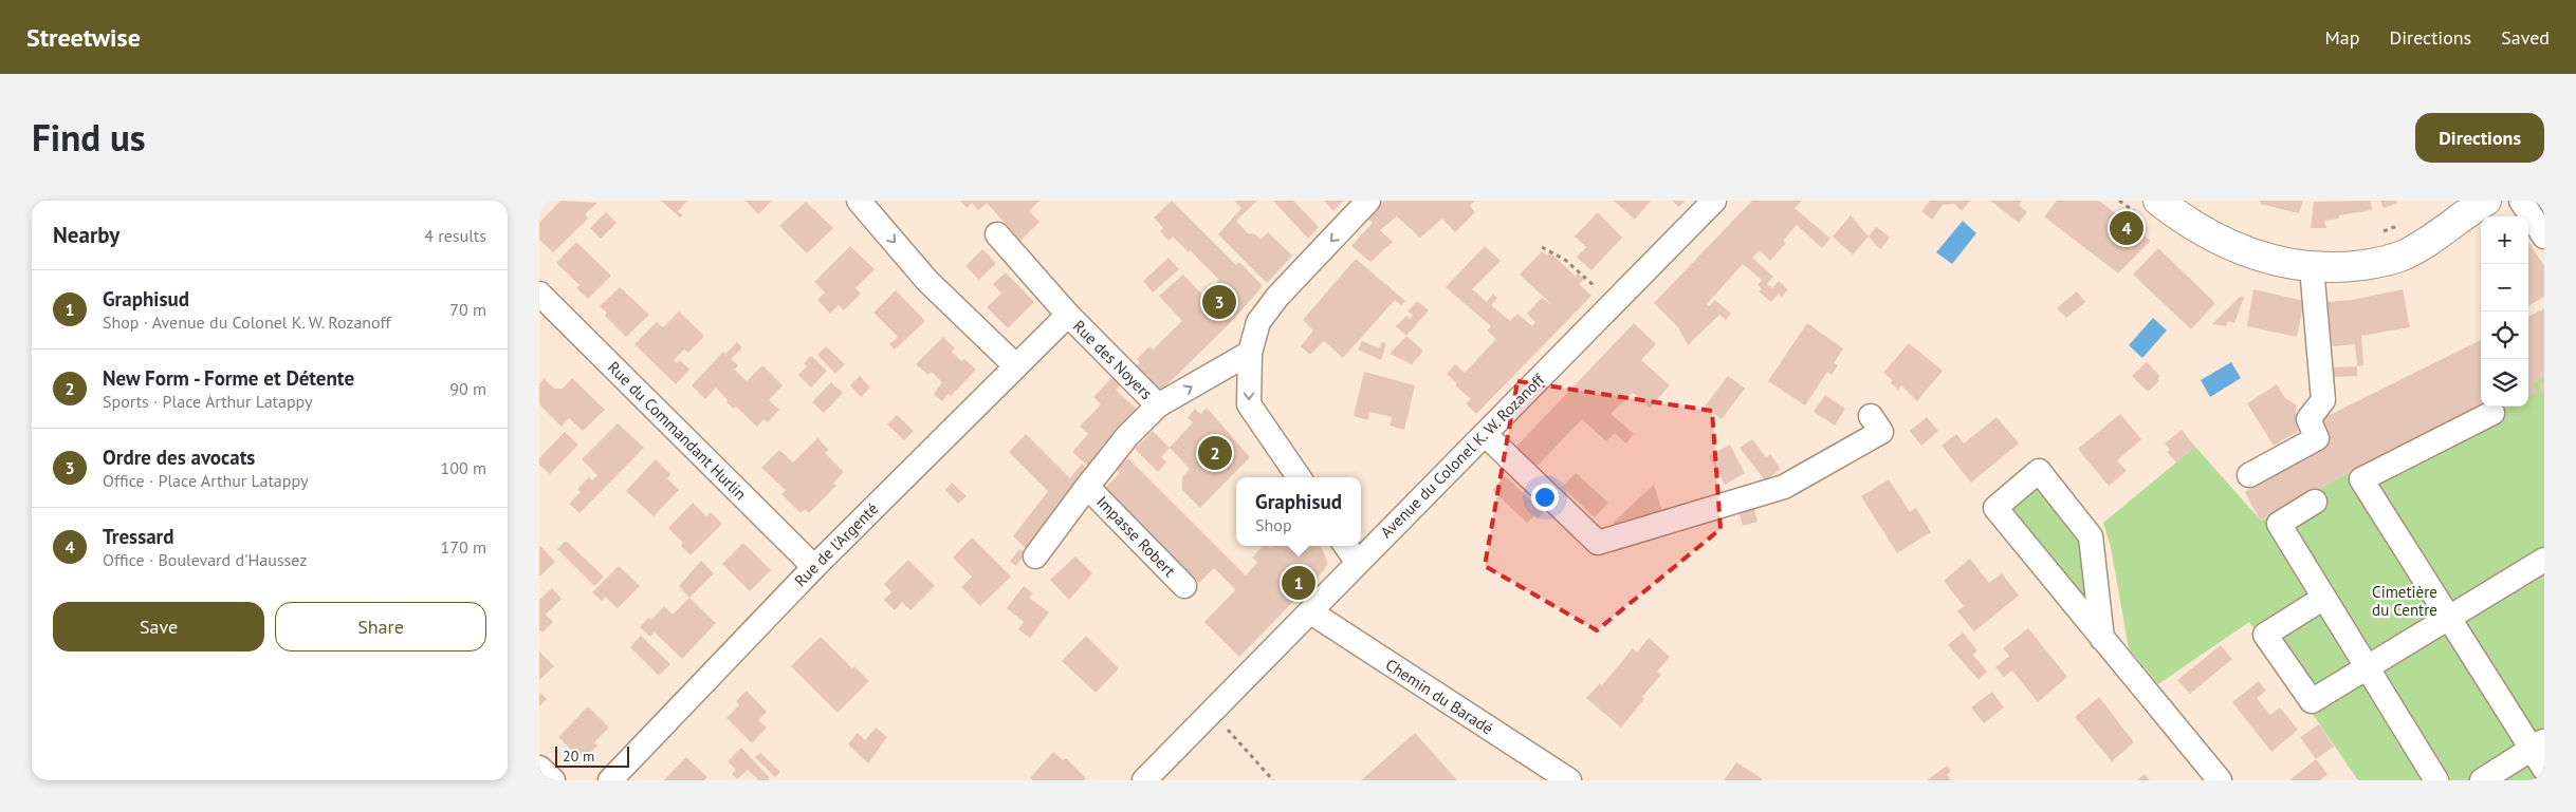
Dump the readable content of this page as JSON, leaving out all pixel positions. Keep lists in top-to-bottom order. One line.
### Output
{"streets":{"street":["Rue des Noyers","Rue du Commandant Hurlin","Avenue du Colonel K. W. Rozanoff","Impasse Robert","Rue de l'Argenté","Chemin du Baradé"]},"crossings":[["Rue des Noyers","Impasse Robert"],["Rue des Noyers","Rue de l'Argenté"],["Rue du Commandant Hurlin","Rue de l'Argenté"],["Avenue du Colonel K. W. Rozanoff","Chemin du Baradé"]],"parks":["Cimetière du Centre"],"scale_bar":"20 m","page":{"header":"Streetwise","nav":["Map","Directions","Saved"],"title":"Find us","buttons":["Directions",["Save","Share"]],"heading":["Nearby","4 results"],"pins":["4","3","2","1"],"map_buttons":["+","−"],"list":[{"mark":"1","name":"Graphisud","note":"Shop · Avenue du Colonel K. W. Rozanoff","value":"70 m"},{"mark":"2","name":"New Form - Forme et Détente","note":"Sports · Place Arthur Latappy","value":"90 m"},{"mark":"3","name":"Ordre des avocats","note":"Office · Place Arthur Latappy","value":"100 m"},{"mark":"4","name":"Tressard","note":"Office · Boulevard d'Haussez","value":"170 m"}],"popup":["Graphisud","Shop"],"scale":"20 m"}}
